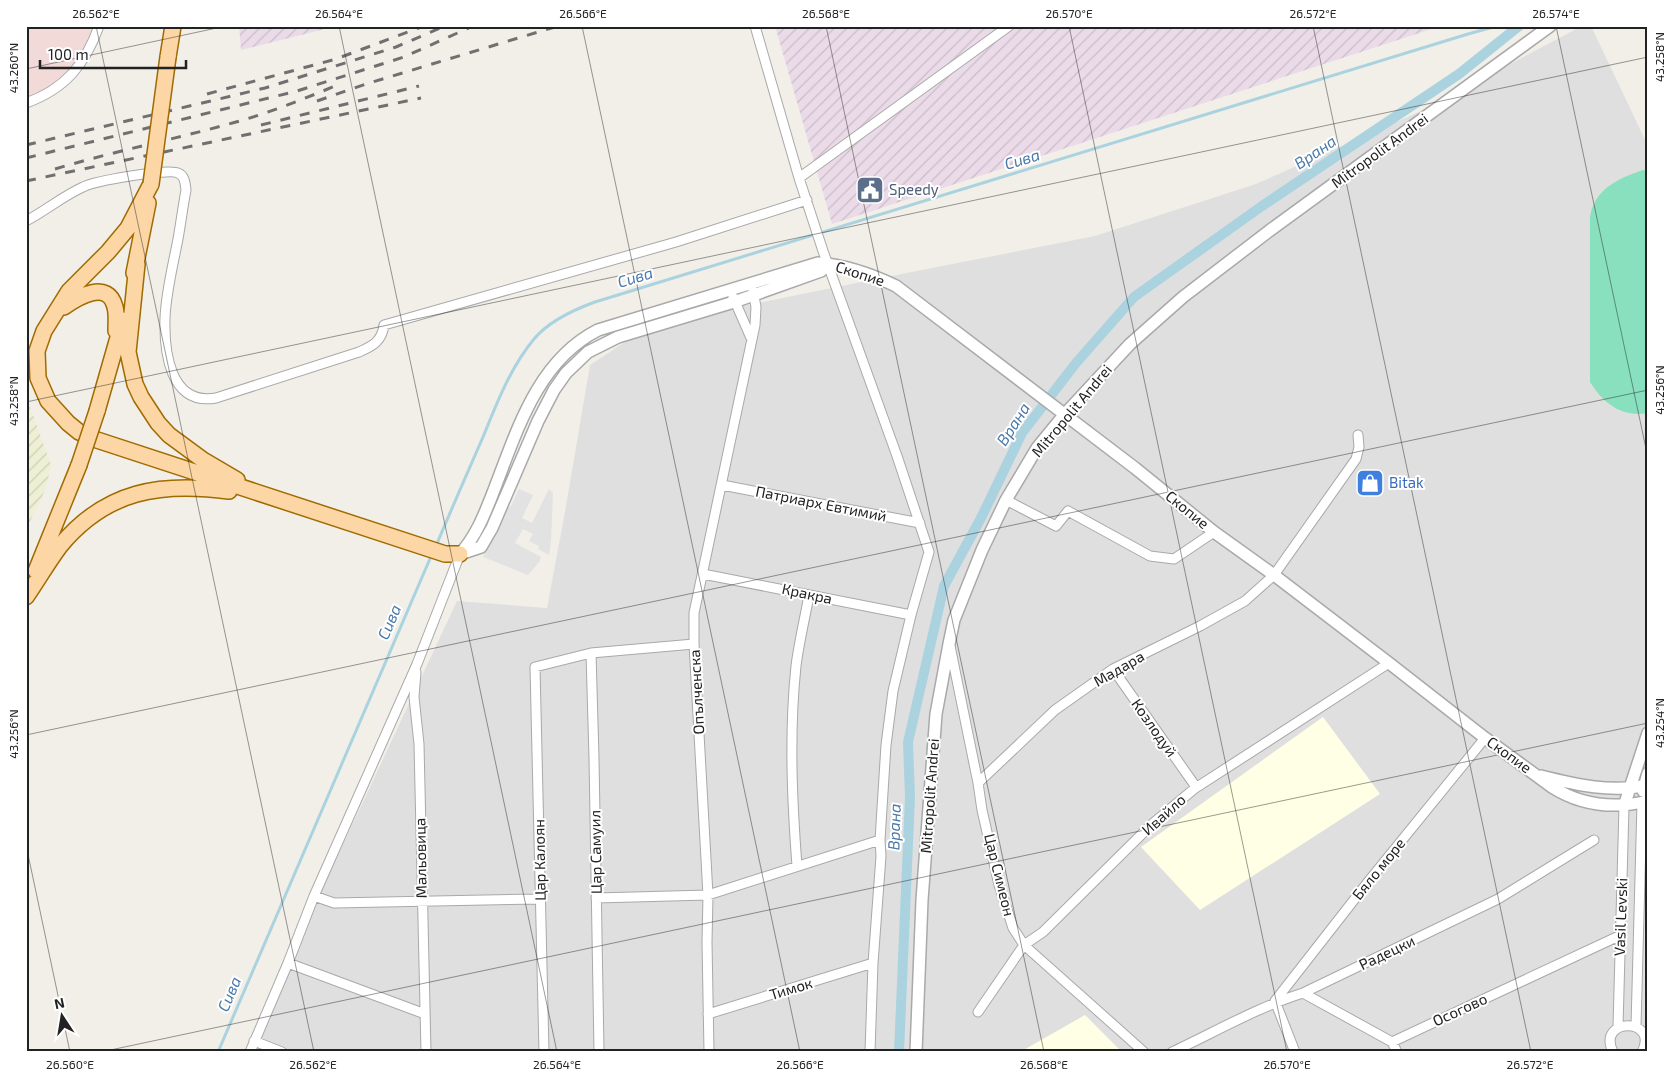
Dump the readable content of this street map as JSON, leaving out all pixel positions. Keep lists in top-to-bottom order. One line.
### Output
{"streets":{"street":["Mitropolit Andrei","Скопие","Патриарх Евтимий","Кракра","Мадара","Опълченска","Козлодуй","Ивайло","Цар Самуил","Мальовица","Цар Калоян","Бяло море","Цар Симеон","Vasil Levski","Радецки","Тимок","Осогово"]},"crossings":[["Mitropolit Andrei","Скопие"],["Mitropolit Andrei","Цар Симеон"],["Скопие","Мадара"],["Скопие","Ивайло"],["Скопие","Бяло море"],["Скопие","Vasil Levski"],["Патриарх Евтимий","Опълченска"],["Кракра","Опълченска"],["Мадара","Козлодуй"],["Мадара","Цар Симеон"],["Опълченска","Тимок"],["Козлодуй","Ивайло"],["Ивайло","Цар Симеон"],["Цар Самуил","Цар Калоян"],["Бяло море","Радецки"],["Vasil Levski","Осогово"]],"water":["Врана","Сива"],"places":{"public building":["Speedy"],"shop":["Bitak"]},"scale_bar":"100 m","north":"top","coordinates":["26.562°E","26.564°E","26.566°E","26.568°E","26.570°E","26.572°E","26.574°E","43.258°N","43.260°N","43.256°N","43.254°N","26.560°E"]}
